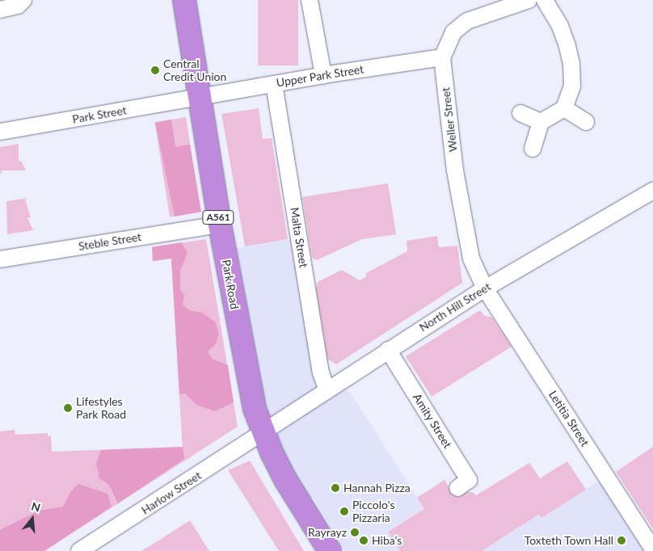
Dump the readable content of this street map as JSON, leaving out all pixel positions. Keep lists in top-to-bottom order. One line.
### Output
{"streets":{"highway":["A561","Park Road"],"street":["Upper Park Street","Park Street","Weller Street","Malta Street","Steble Street","North Hill Street","Letitia Street","Amity Street","Harlow Street"]},"crossings":[["Upper Park Street","Park Street"],["Upper Park Street","Weller Street"],["Upper Park Street","Malta Street"],["Upper Park Street","Park Road"],["Park Street","Park Road"],["Weller Street","North Hill Street"],["Weller Street","Letitia Street"],["Malta Street","North Hill Street"],["Steble Street","Park Road"],["Park Road","North Hill Street"],["Park Road","Harlow Street"],["North Hill Street","Letitia Street"],["North Hill Street","Amity Street"],["North Hill Street","Harlow Street"]],"places":["Central Credit Union","Lifestyles Park Road","Hannah Pizza","Piccolo's Pizzaria","Rayrayz","Hiba's","Toxteth Town Hall"],"north":"top"}
